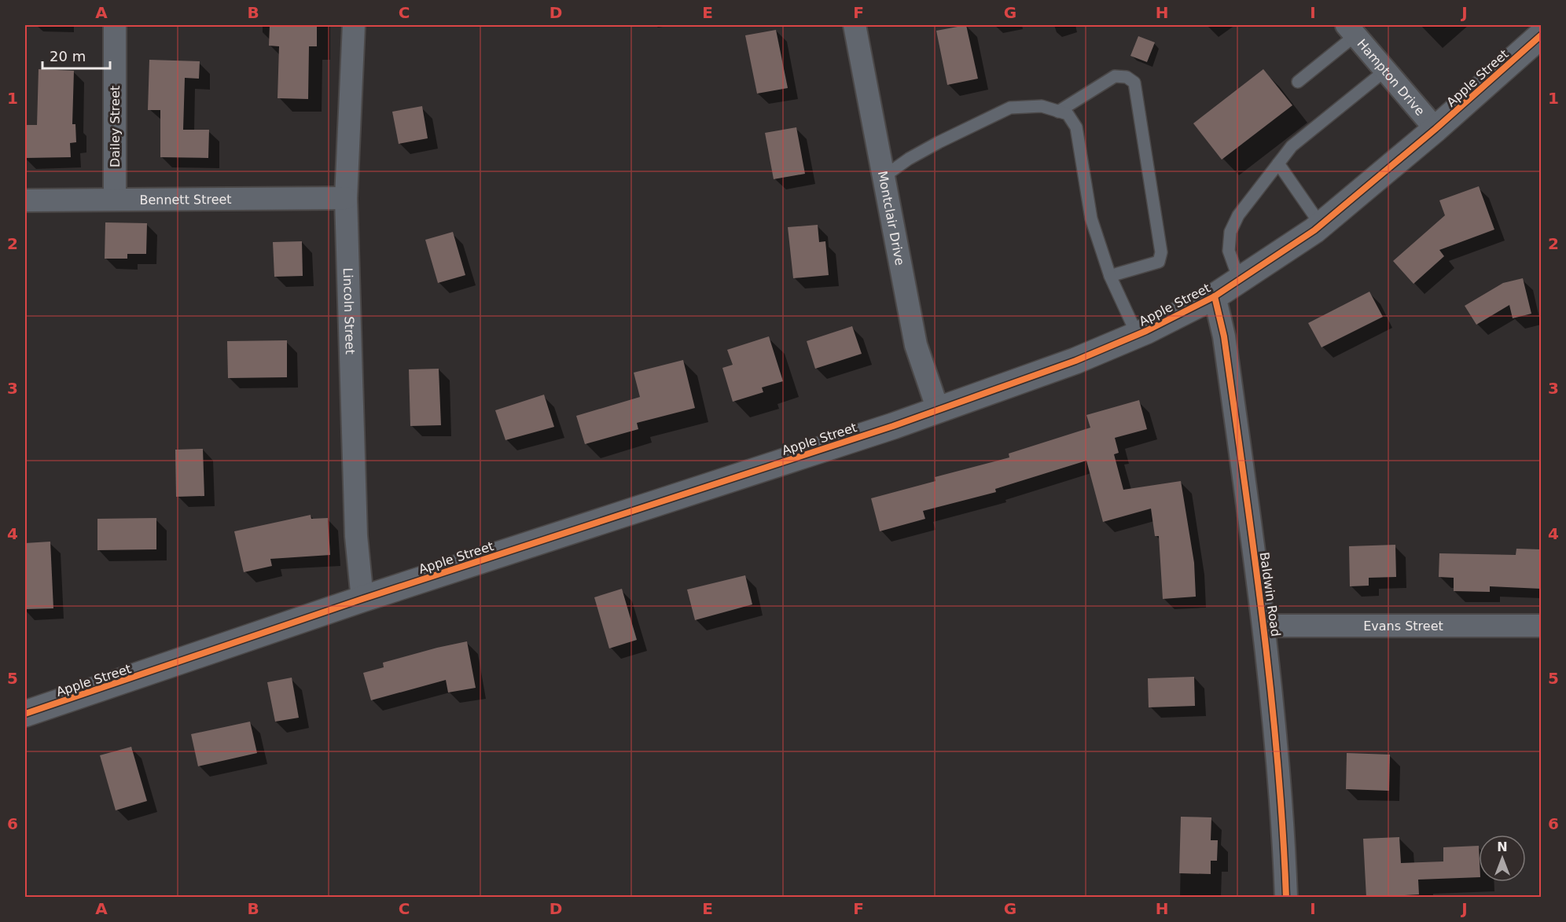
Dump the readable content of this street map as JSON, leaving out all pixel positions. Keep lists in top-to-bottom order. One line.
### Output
{"streets":{"street":["Hampton Drive","Apple Street","Dailey Street","Bennett Street","Montclair Drive","Lincoln Street","Baldwin Road","Evans Street"]},"crossings":[["Hampton Drive","Apple Street"],["Apple Street","Montclair Drive"],["Apple Street","Lincoln Street"],["Apple Street","Baldwin Road"],["Dailey Street","Bennett Street"],["Bennett Street","Lincoln Street"],["Baldwin Road","Evans Street"]],"scale_bar":"20 m","north":"top","grid":{"columns":["A","B","C","D","E","F","G","H","I","J"],"rows":["1","2","3","4","5","6"]}}
